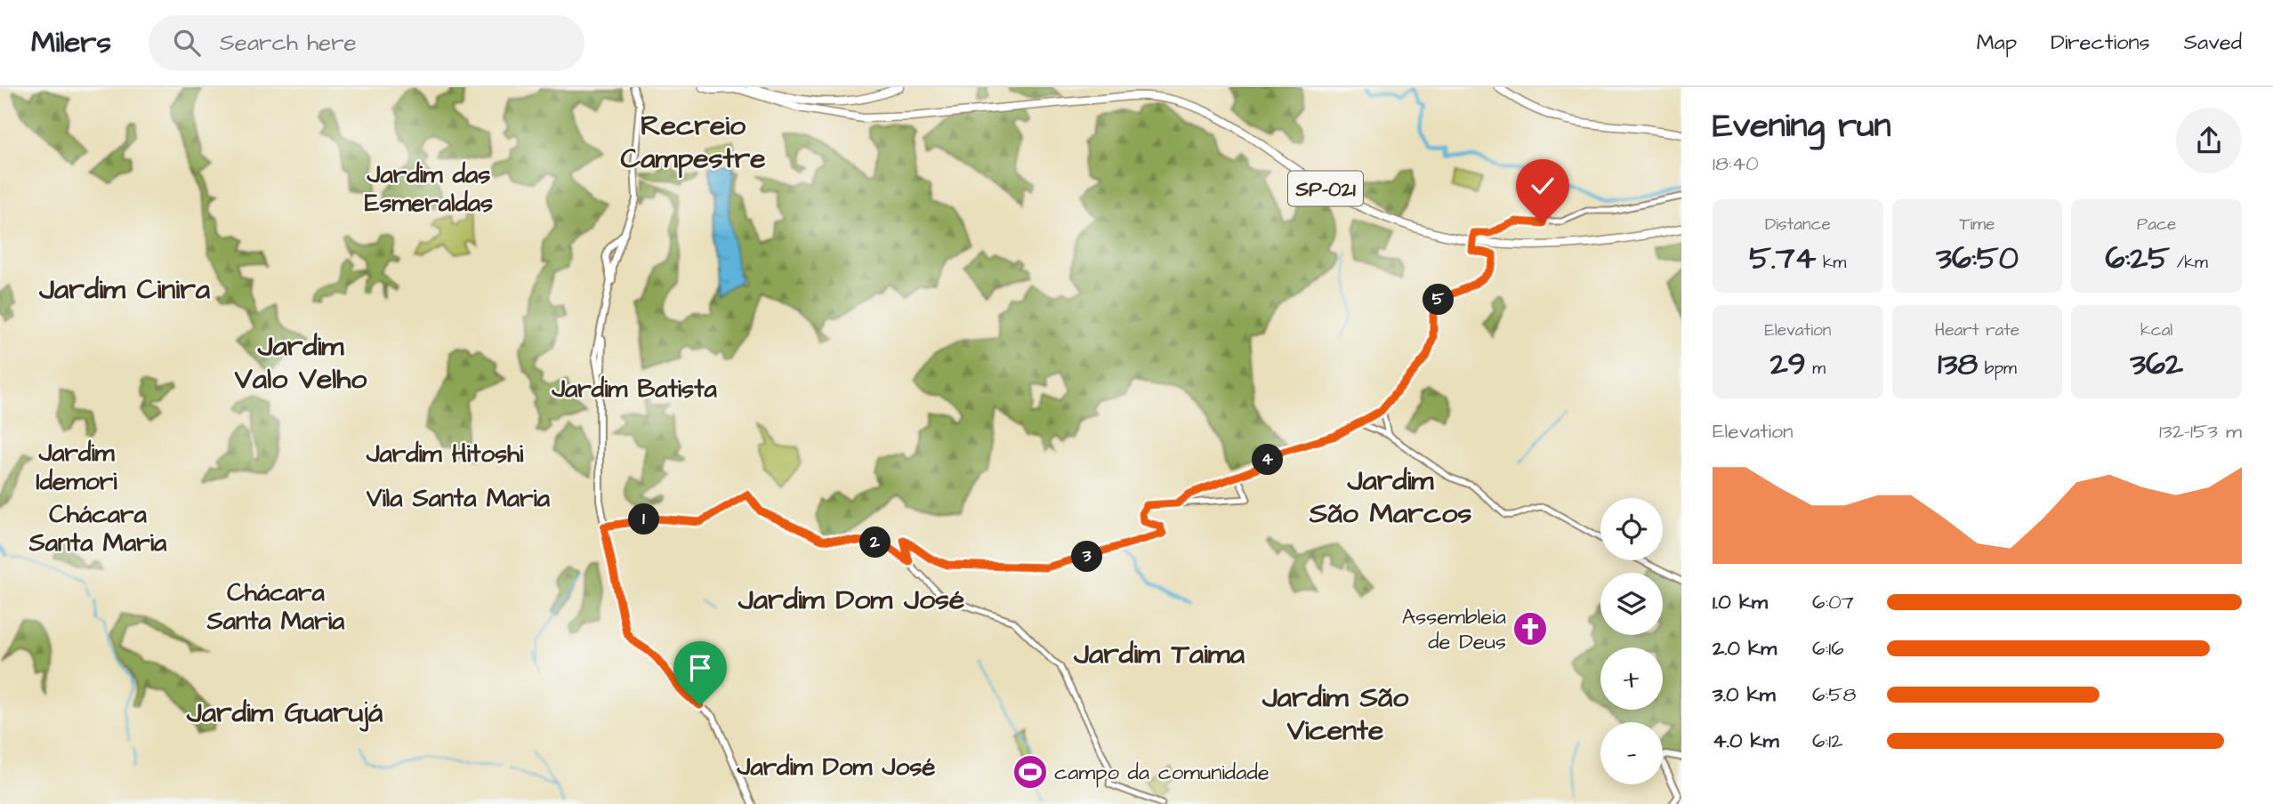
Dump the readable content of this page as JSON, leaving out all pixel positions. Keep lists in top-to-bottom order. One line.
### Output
{"streets":{"highway":["SP-021"]},"districts":["Recreio Campestre","Jardim das Esmeraldas","Jardim Cinira","Jardim Valo Velho","Jardim Batista","Jardim Idemori","Jardim Hitoshi","Jardim São Marcos","Vila Santa Maria","Chácara Santa Maria","Chácara Santa Maria","Jardim Dom José","Jardim Taima","Jardim São Vicente","Jardim Guarujá","Jardim Dom José"],"places":{"church":["Assembleia de Deus"],"sports":["campo da comunidade"]},"page":{"header":"Milers","search":"Search here","nav":["Map","Directions","Saved"],"heading":["Evening run","18:40"],"stats":[["Distance","5.74 km"],["Time","36:50"],["Pace","6:25 /km"],["Elevation","29 m"],["Heart rate","138 bpm"],["kcal","362"]],"pins":["5","4","1","2","3"],"chart":["Elevation","132–153 m"],"map_buttons":["+","−"],"list":[{"name":"1.0 km","note":"6:07"},{"name":"2.0 km","note":"6:16"},{"name":"3.0 km","note":"6:58"},{"name":"4.0 km","note":"6:12"}]}}
